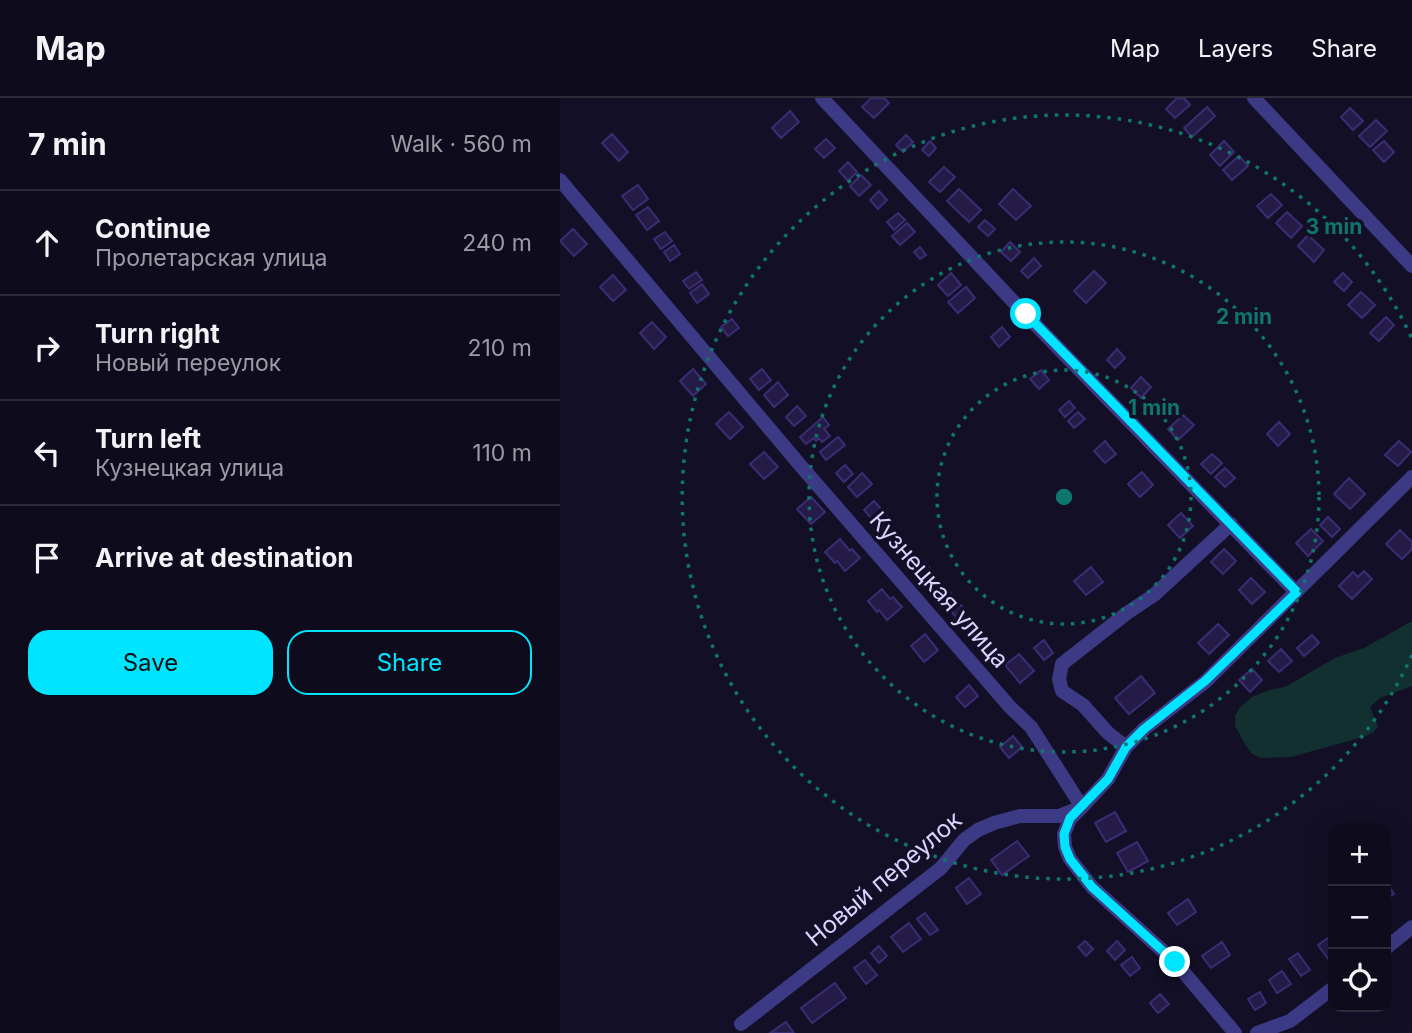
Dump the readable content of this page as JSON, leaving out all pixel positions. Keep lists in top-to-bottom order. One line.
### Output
{"streets":{"street":["Кузнецкая улица","Новый переулок"]},"crossings":[["Кузнецкая улица","Новый переулок"]],"page":{"header":"Map","nav":["Map","Layers","Share"],"heading":["7 min","Walk · 560 m"],"list":[["Continue","Пролетарская улица","240 m"],["Turn right","Новый переулок","210 m"],["Turn left","Кузнецкая улица","110 m"],"Arrive at destination"],"buttons":["Save","Share"],"map_buttons":["+","−"]},"rings":["3 min","2 min","1 min"]}
